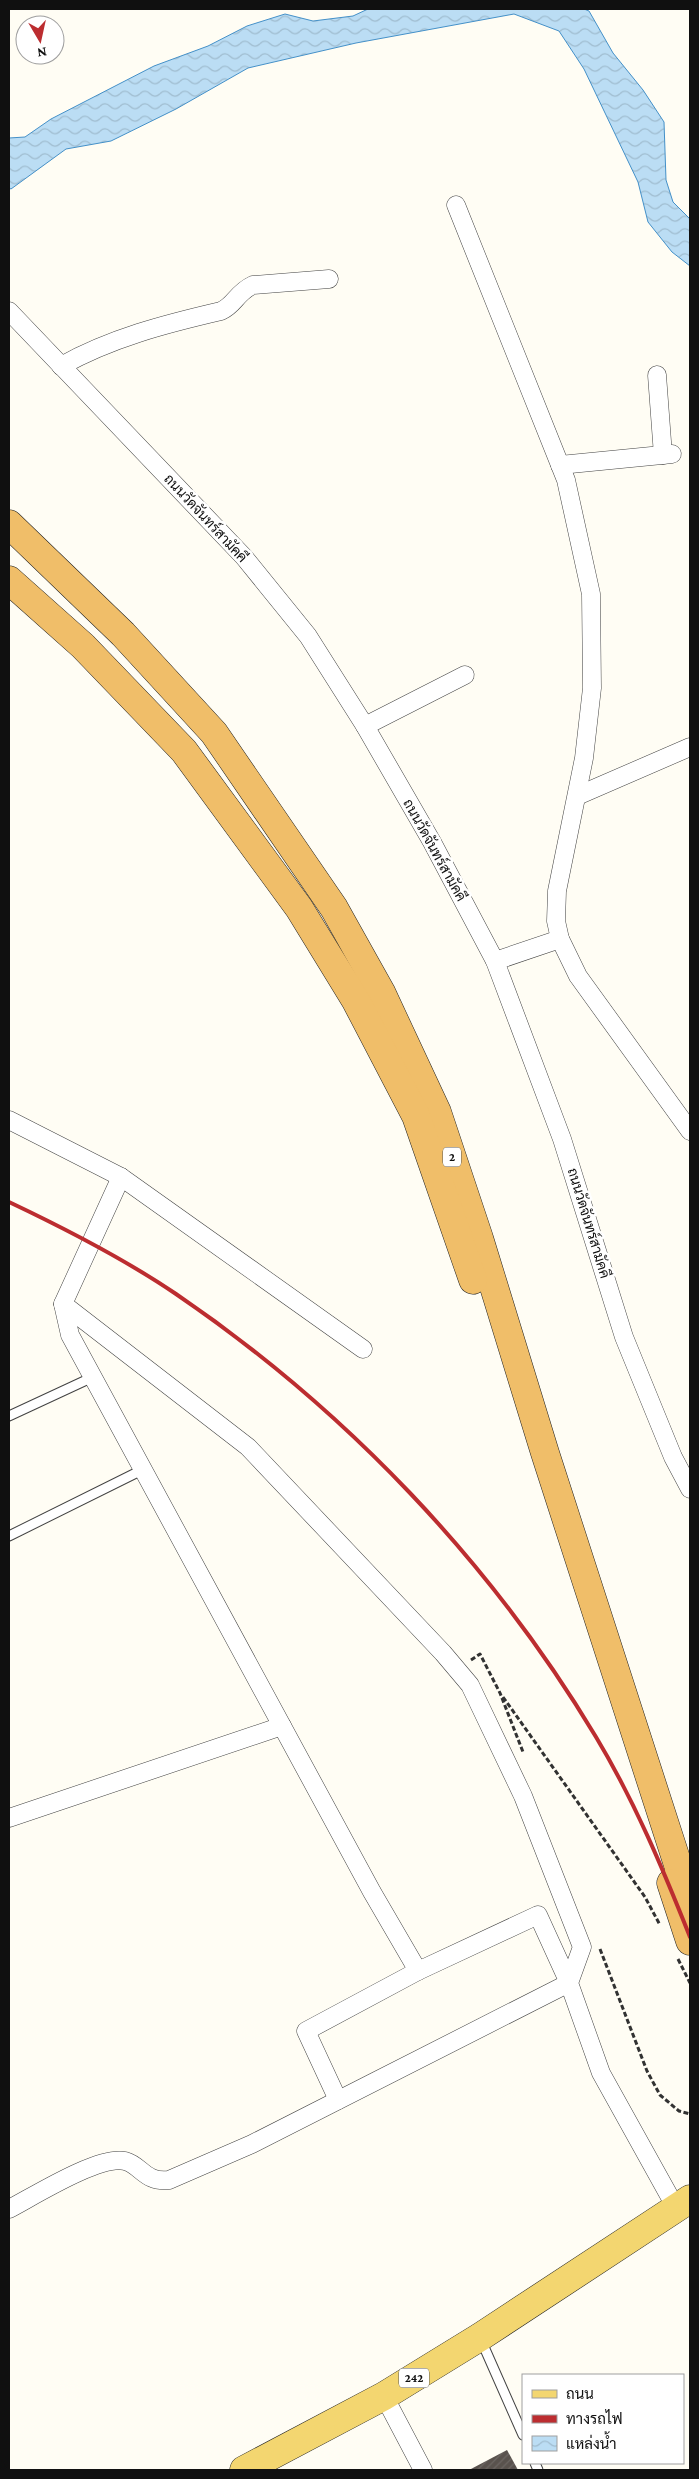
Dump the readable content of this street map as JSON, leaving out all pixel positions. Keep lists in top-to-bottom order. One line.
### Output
{"streets":{"highway":["2"],"main road":["242"],"street":["ถนนวัดจันทร์สามัคคี"]},"legend":["ถนน","ทางรถไฟ","แหล่งน้ำ"],"north":"bottom"}
